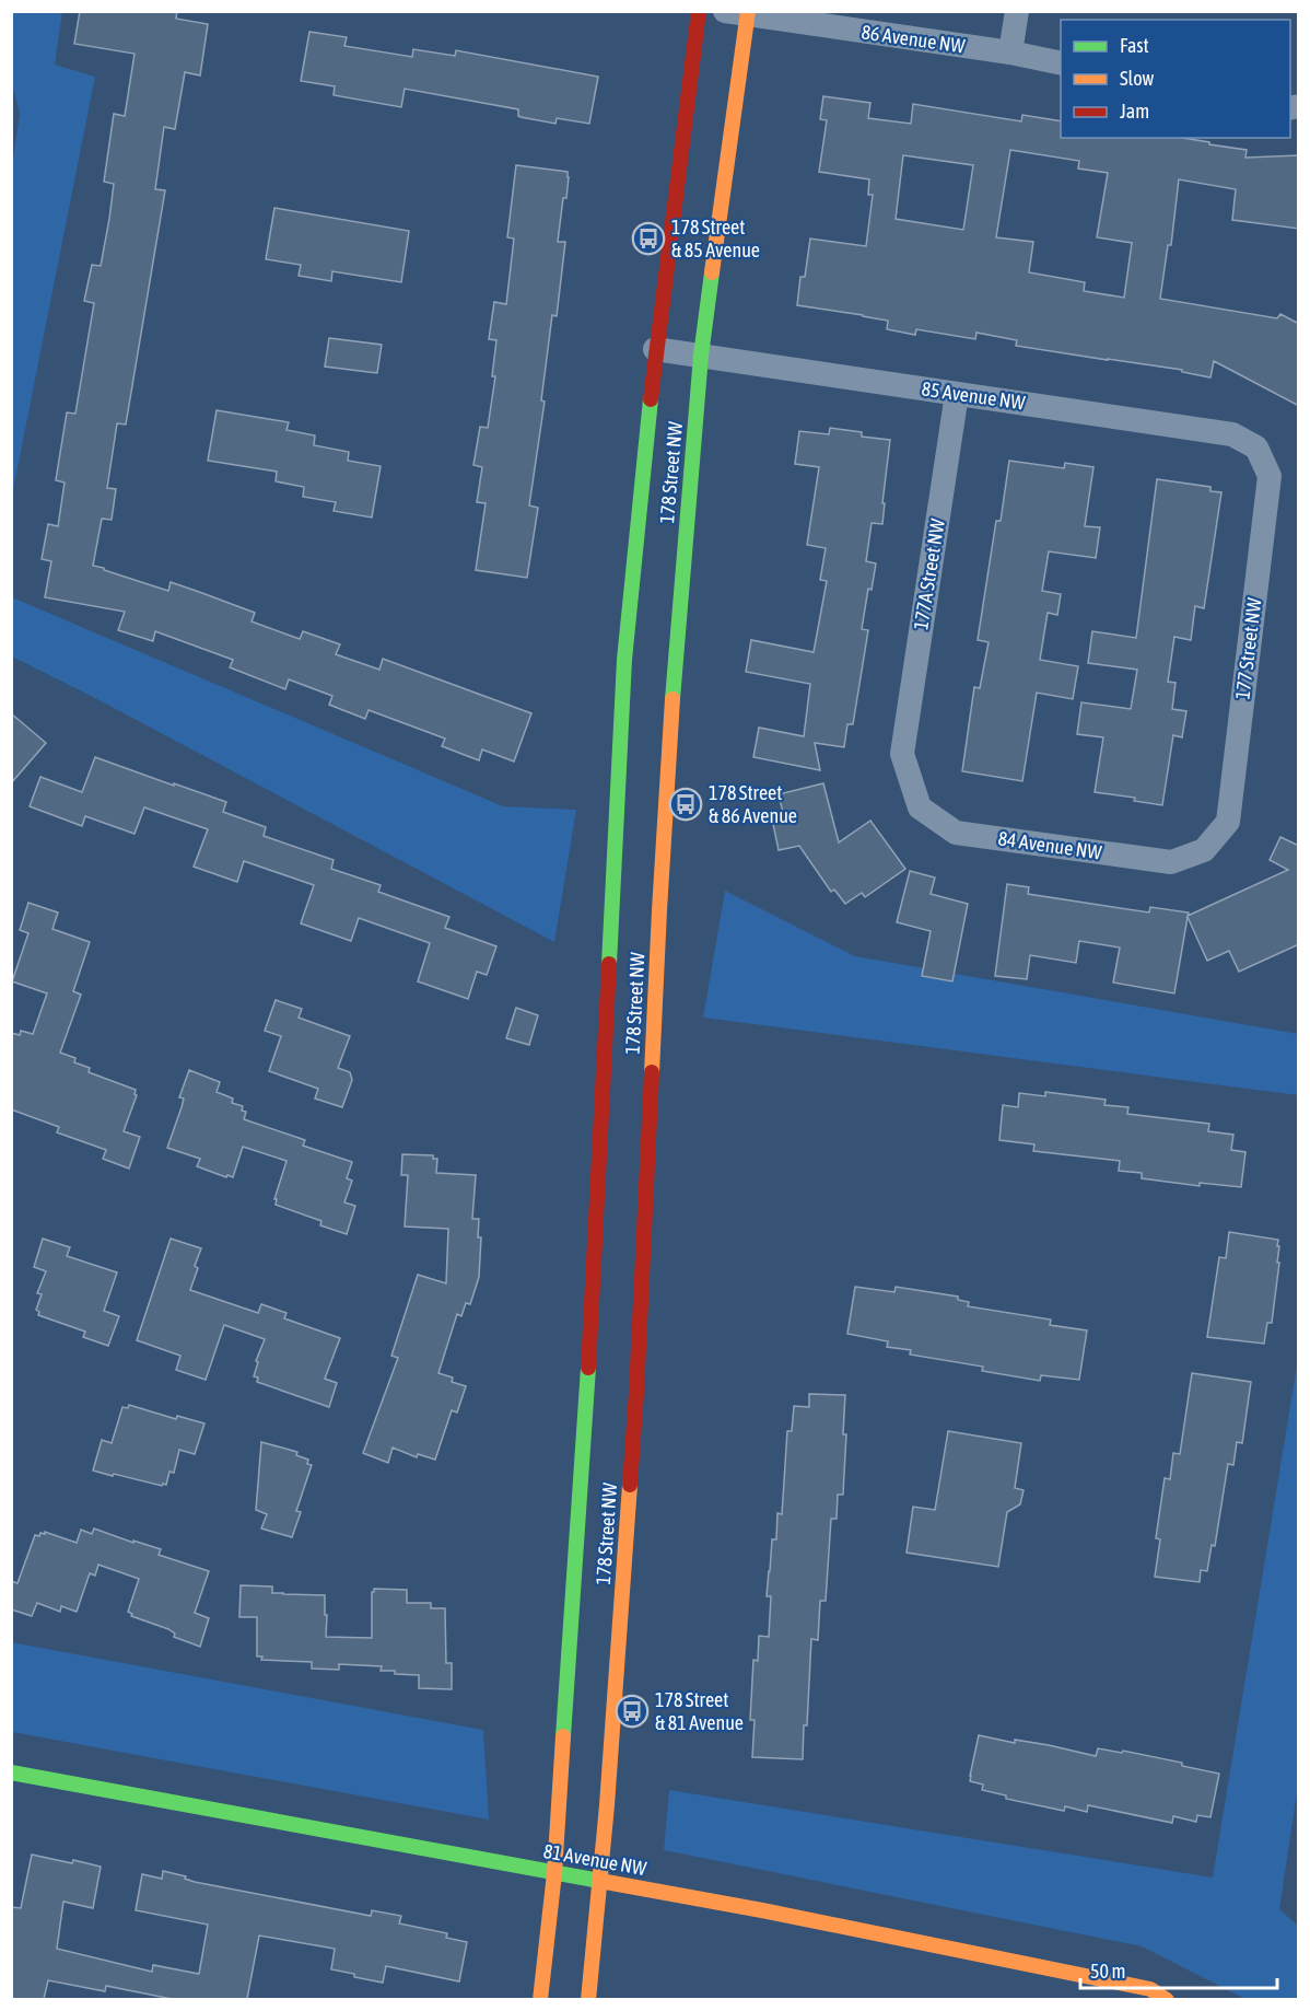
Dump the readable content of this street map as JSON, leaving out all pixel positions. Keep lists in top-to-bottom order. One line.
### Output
{"streets":{"main road":["178 Street NW","81 Avenue NW"],"street":["86 Avenue NW","85 Avenue NW","177A Street NW","177 Street NW","84 Avenue NW"]},"crossings":[["86 Avenue NW","178 Street NW"],["85 Avenue NW","178 Street NW"],["85 Avenue NW","177A Street NW"],["85 Avenue NW","177 Street NW"],["178 Street NW","81 Avenue NW"],["177A Street NW","84 Avenue NW"],["177 Street NW","84 Avenue NW"]],"places":{"bus stop":["178 Street & 85 Avenue","178 Street & 86 Avenue","178 Street & 81 Avenue"]},"legend":["Fast","Slow","Jam"],"scale_bar":"50 m"}
